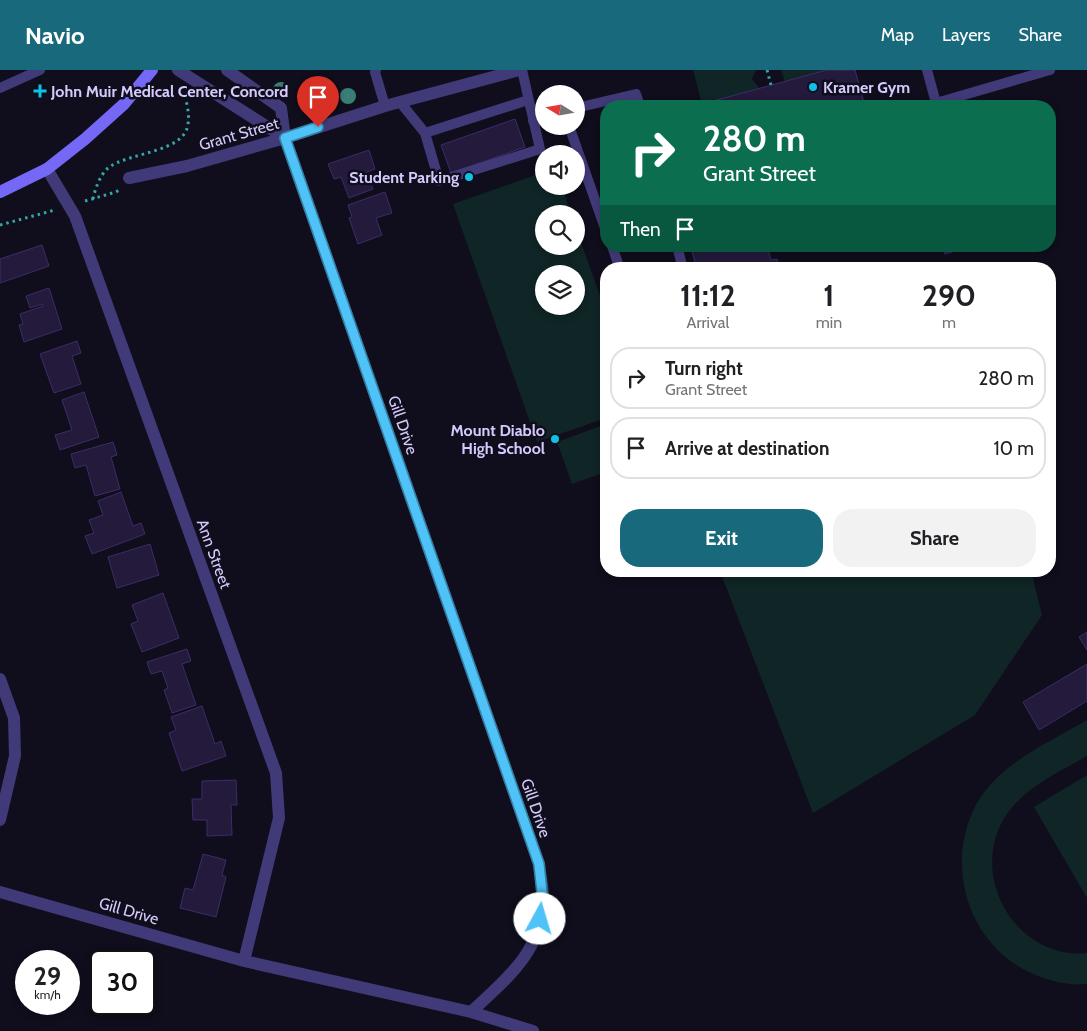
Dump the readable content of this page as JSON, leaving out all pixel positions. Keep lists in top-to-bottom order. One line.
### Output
{"streets":{"street":["Grant Street","Gill Drive","Ann Street"]},"crossings":[["Grant Street","Gill Drive"],["Gill Drive","Ann Street"]],"places":{"other":["Kramer Gym","Student Parking","Mount Diablo High School"],"health":["John Muir Medical Center, Concord"]},"north":"left","page":{"header":"Navio","nav":["Map","Layers","Share"],"turn":["280 m","Grant Street"],"then":"Then","eta":["11:12","Arrival","1","min","290","m"],"list":[{"name":"Turn right","note":"Grant Street","value":"280 m"},{"name":"Arrive at destination","value":"10 m"}],"buttons":["Exit","Share"],"speed":"29 km/h","limit":"30"}}
